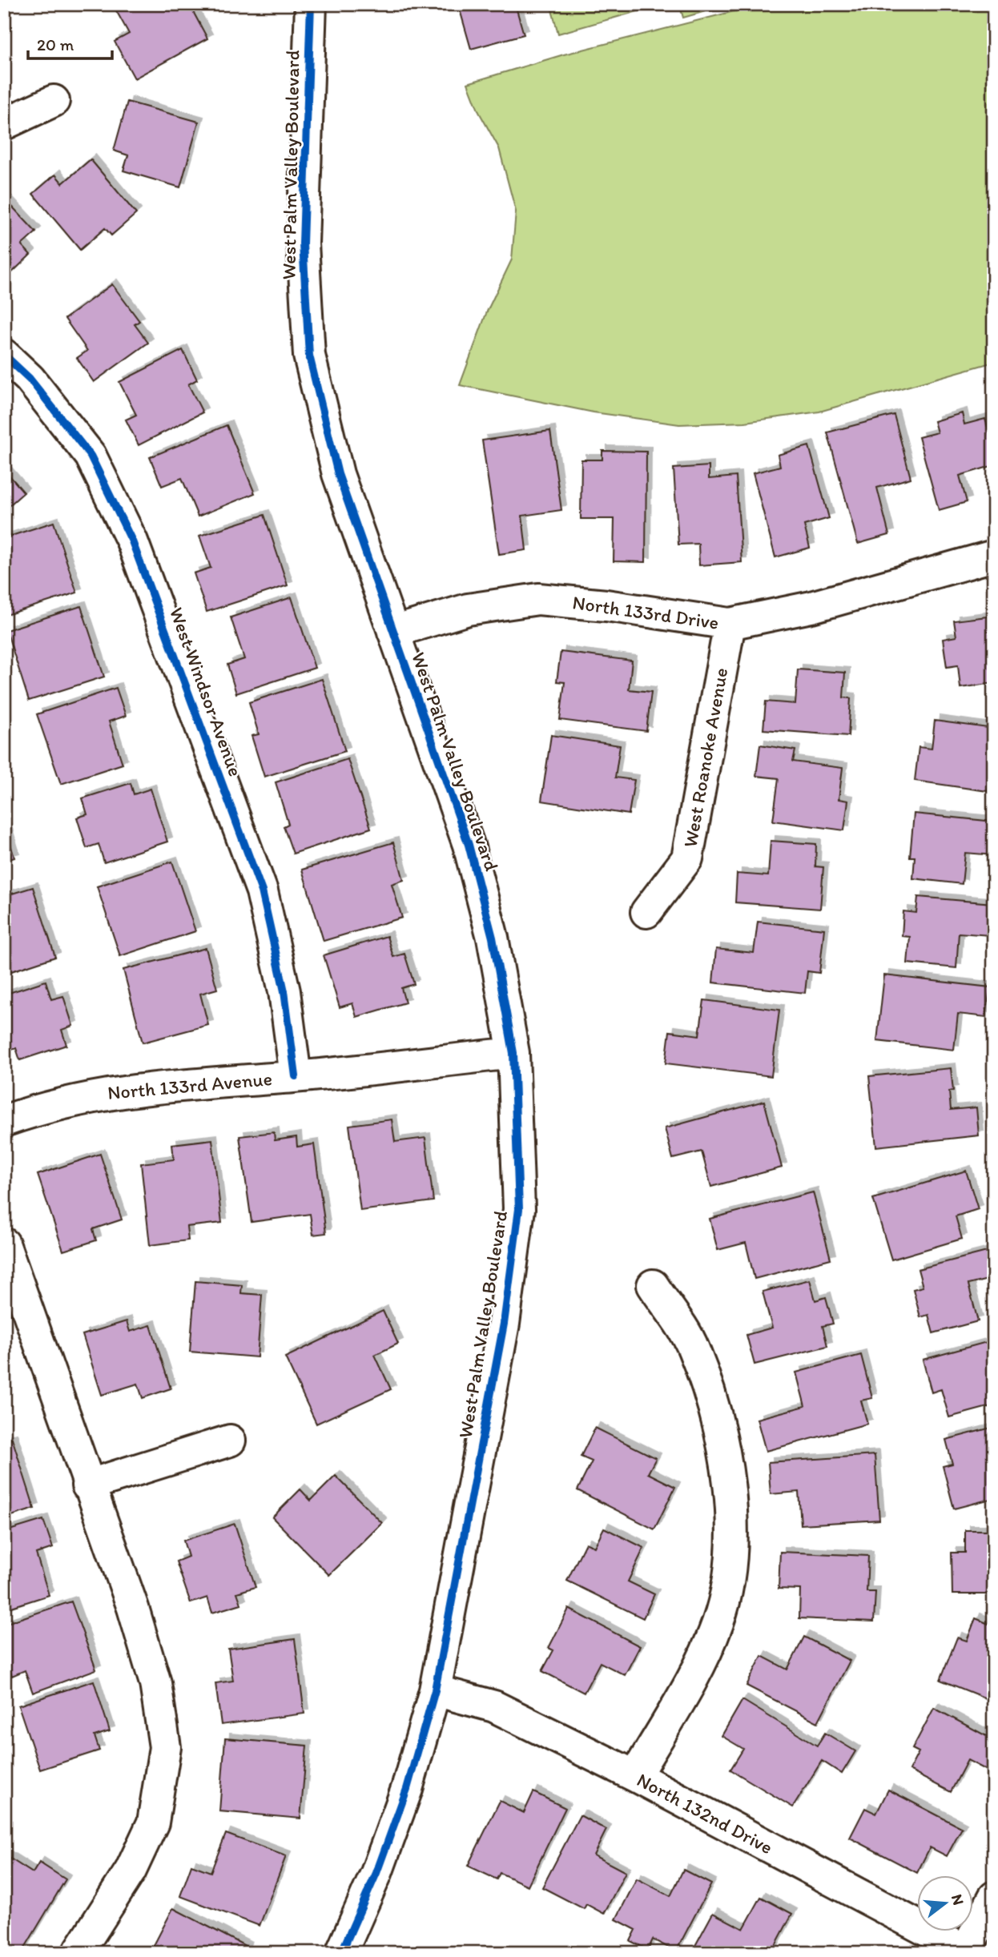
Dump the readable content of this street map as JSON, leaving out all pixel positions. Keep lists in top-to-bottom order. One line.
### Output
{"streets":{"street":["West Palm Valley Boulevard","North 133rd Drive","West Windsor Avenue","West Roanoke Avenue","North 133rd Avenue","North 132nd Drive"]},"crossings":[["West Palm Valley Boulevard","North 133rd Drive"],["West Palm Valley Boulevard","North 133rd Avenue"],["West Palm Valley Boulevard","North 132nd Drive"],["North 133rd Drive","West Roanoke Avenue"],["West Windsor Avenue","North 133rd Avenue"]],"scale_bar":"20 m","north":"right"}
